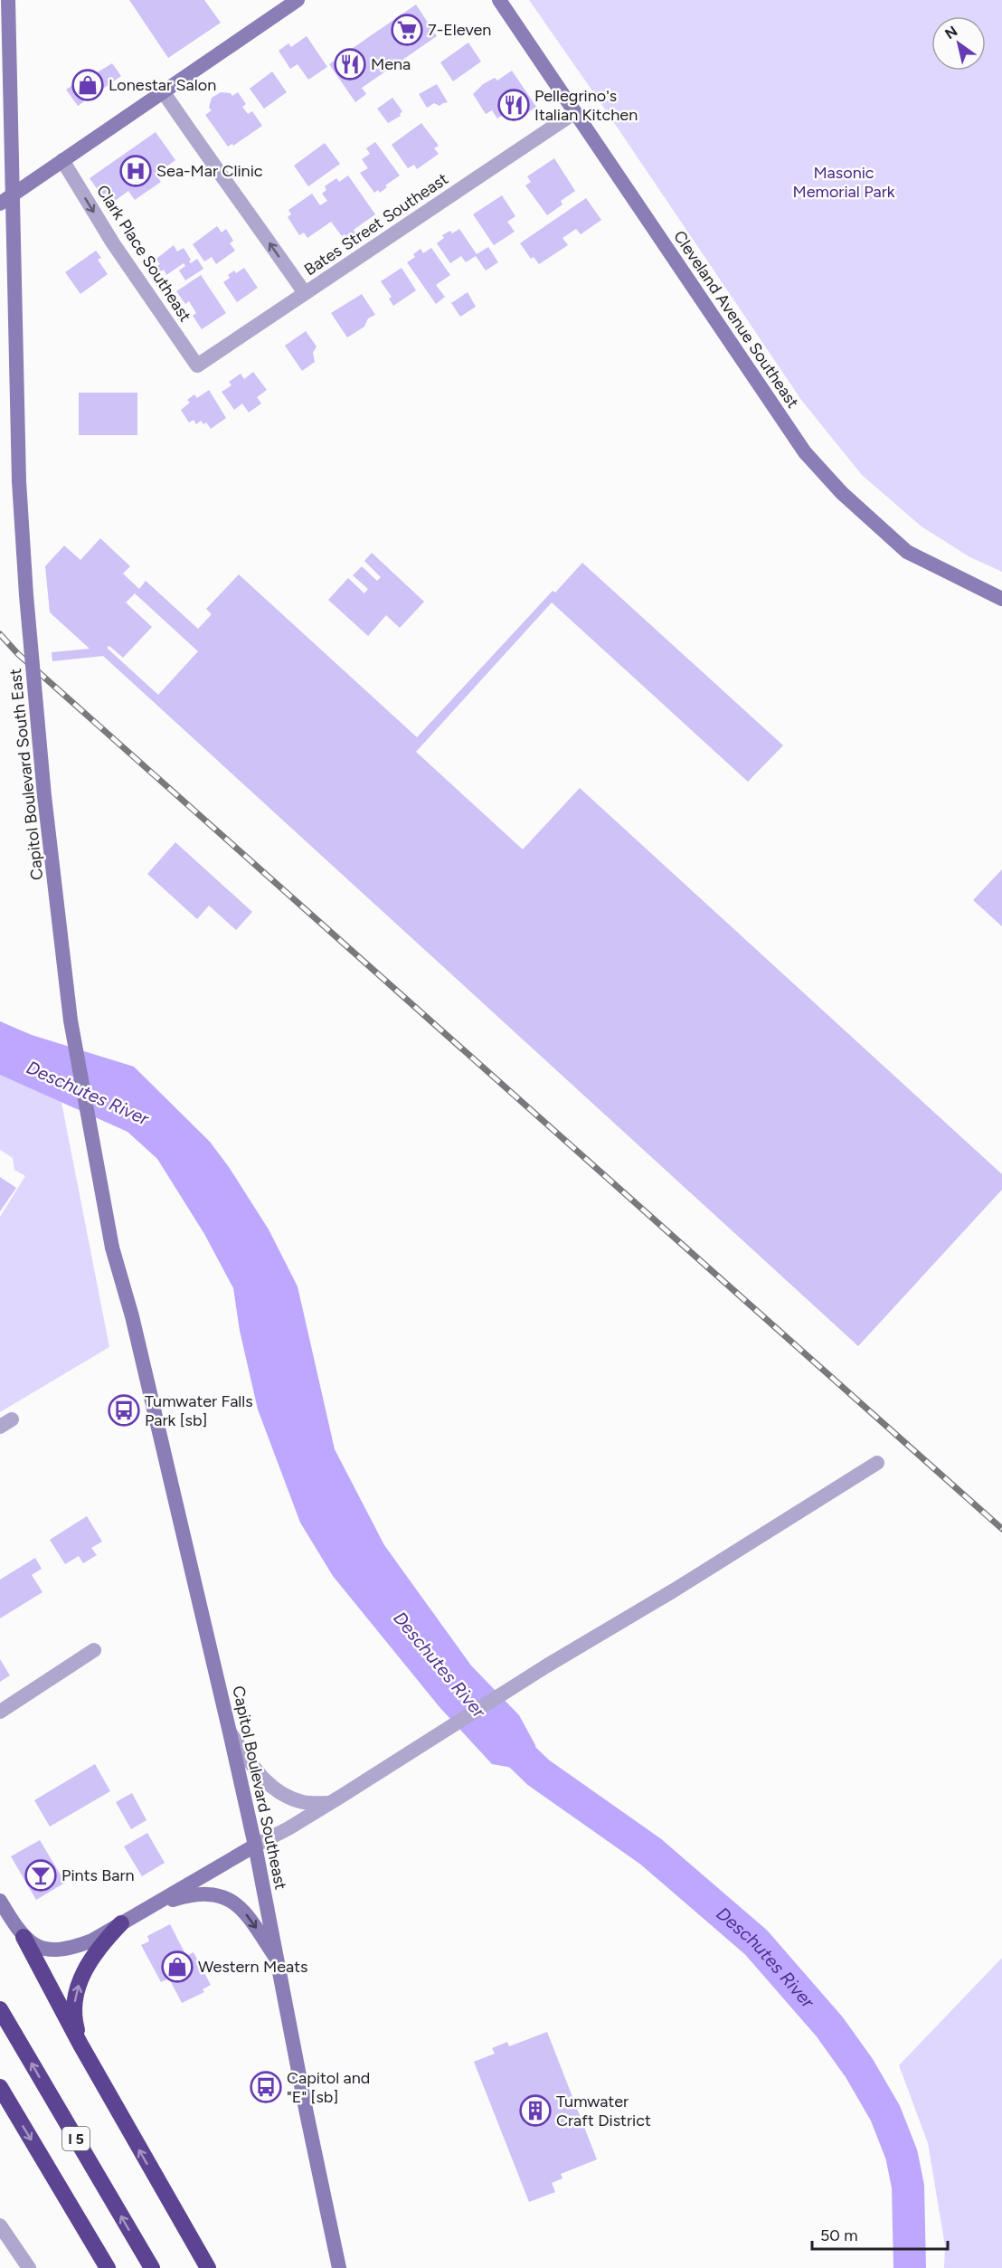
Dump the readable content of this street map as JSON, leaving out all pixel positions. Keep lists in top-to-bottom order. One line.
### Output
{"streets":{"highway":["I 5"],"main road":["Cleveland Avenue Southeast","Capitol Boulevard South East","Capitol Boulevard Southeast"],"street":["Bates Street Southeast","Clark Place Southeast"]},"crossings":[["Bates Street Southeast","Clark Place Southeast"],["Bates Street Southeast","Cleveland Avenue Southeast"],["Capitol Boulevard South East","Capitol Boulevard Southeast"]],"water":["Deschutes River"],"parks":["Masonic Memorial Park"],"places":{"supermarket":["7-Eleven"],"restaurant":["Mena","Pellegrino's Italian Kitchen"],"shop":["Lonestar Salon","Western Meats"],"hospital":["Sea-Mar Clinic"],"bus stop":["Tumwater Falls Park [sb]","Capitol and \"E\" [sb]"],"bar":["Pints Barn"],"building":["Tumwater Craft District"]},"scale_bar":"50 m","north":"top left"}
